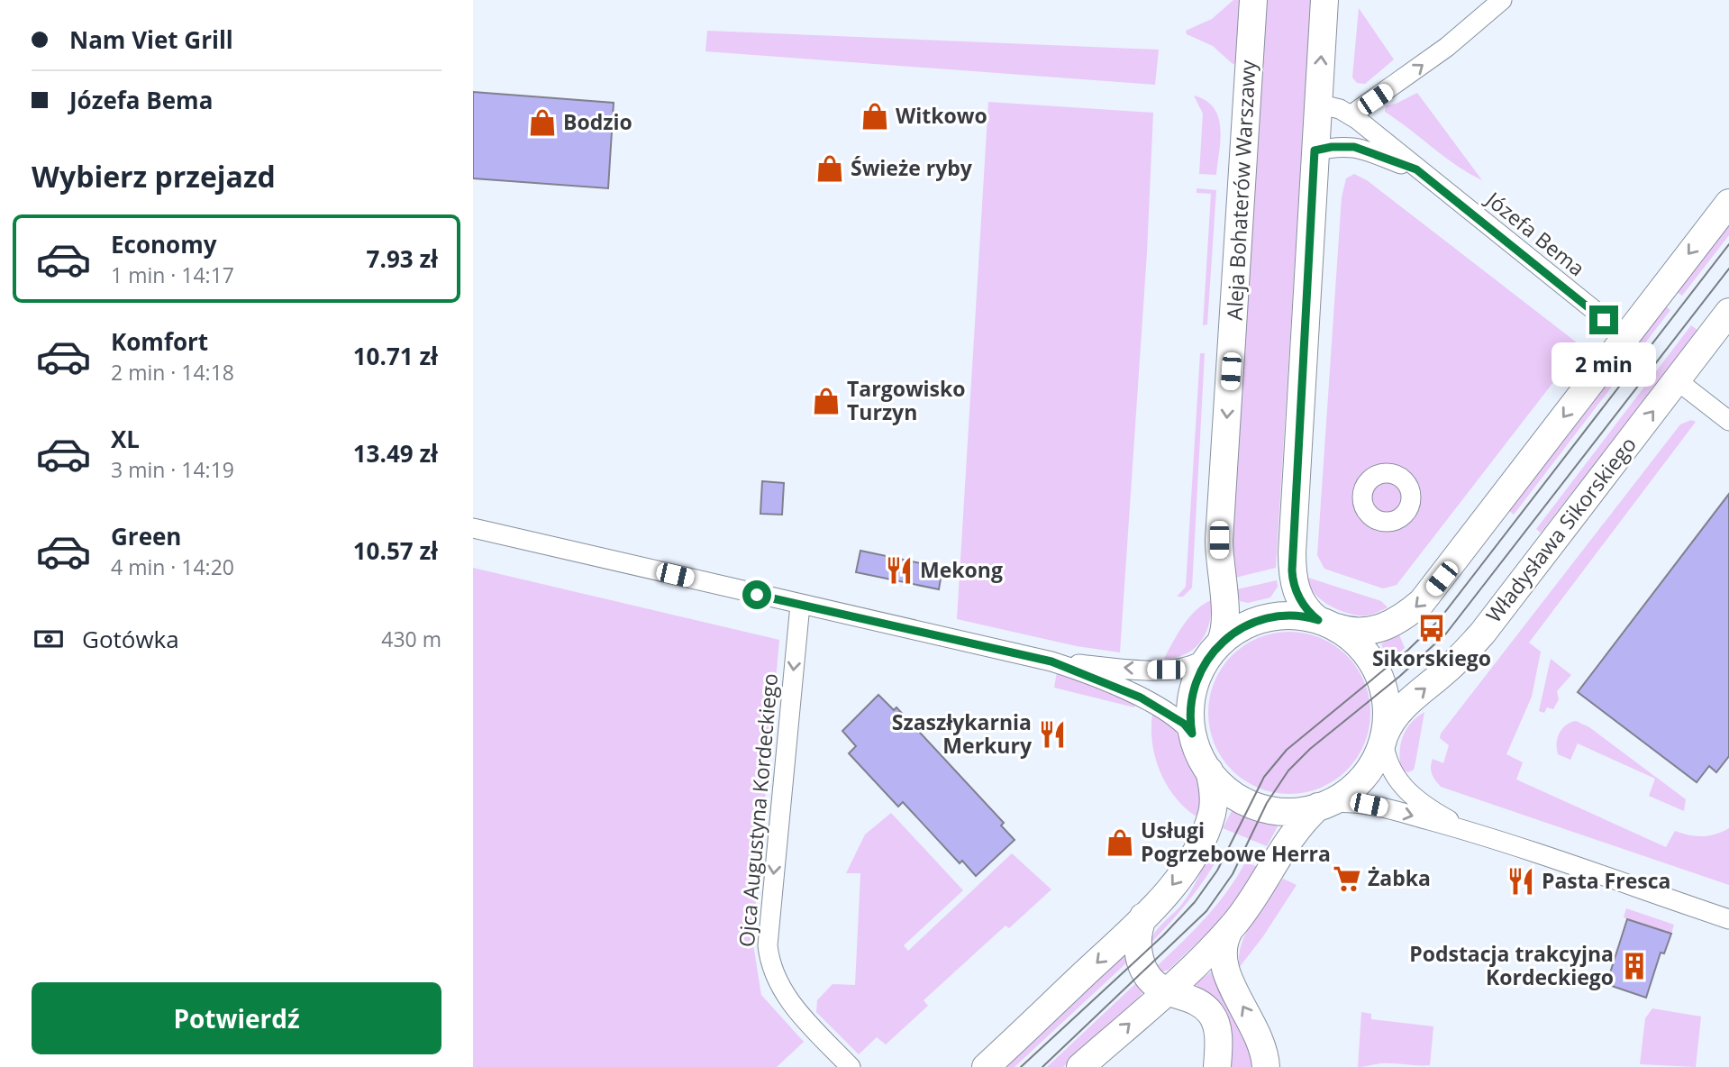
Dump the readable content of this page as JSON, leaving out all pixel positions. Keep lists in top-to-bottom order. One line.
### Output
{"streets":{"street":["Aleja Bohaterów Warszawy","Józefa Bema","Władysława Sikorskiego","Ojca Augustyna Kordeckiego"]},"crossings":[["Aleja Bohaterów Warszawy","Władysława Sikorskiego"]],"one_way":["Ojca Augustyna Kordeckiego"],"places":{"shop":["Witkowo","Bodzio","Świeże ryby","Targowisko Turzyn","Usługi Pogrzebowe Herra"],"restaurant":["Mekong","Szaszłykarnia Merkury","Pasta Fresca"],"bus stop":["Sikorskiego"],"supermarket":["Żabka"],"building":["Podstacja trakcyjna Kordeckiego"]},"page":{"banner":["Nam Viet Grill","Józefa Bema"],"heading":"Wybierz przejazd","list":[{"name":"Economy","note":"1 min · 14:17","value":"7.93 zł"},{"name":"Komfort","note":"2 min · 14:18","value":"10.71 zł"},{"name":"XL","note":"3 min · 14:19","value":"13.49 zł"},{"name":"Green","note":"4 min · 14:20","value":"10.57 zł"}],"bubble":"2 min","pay":["Gotówka","430 m"],"buttons":"Potwierdź"}}
